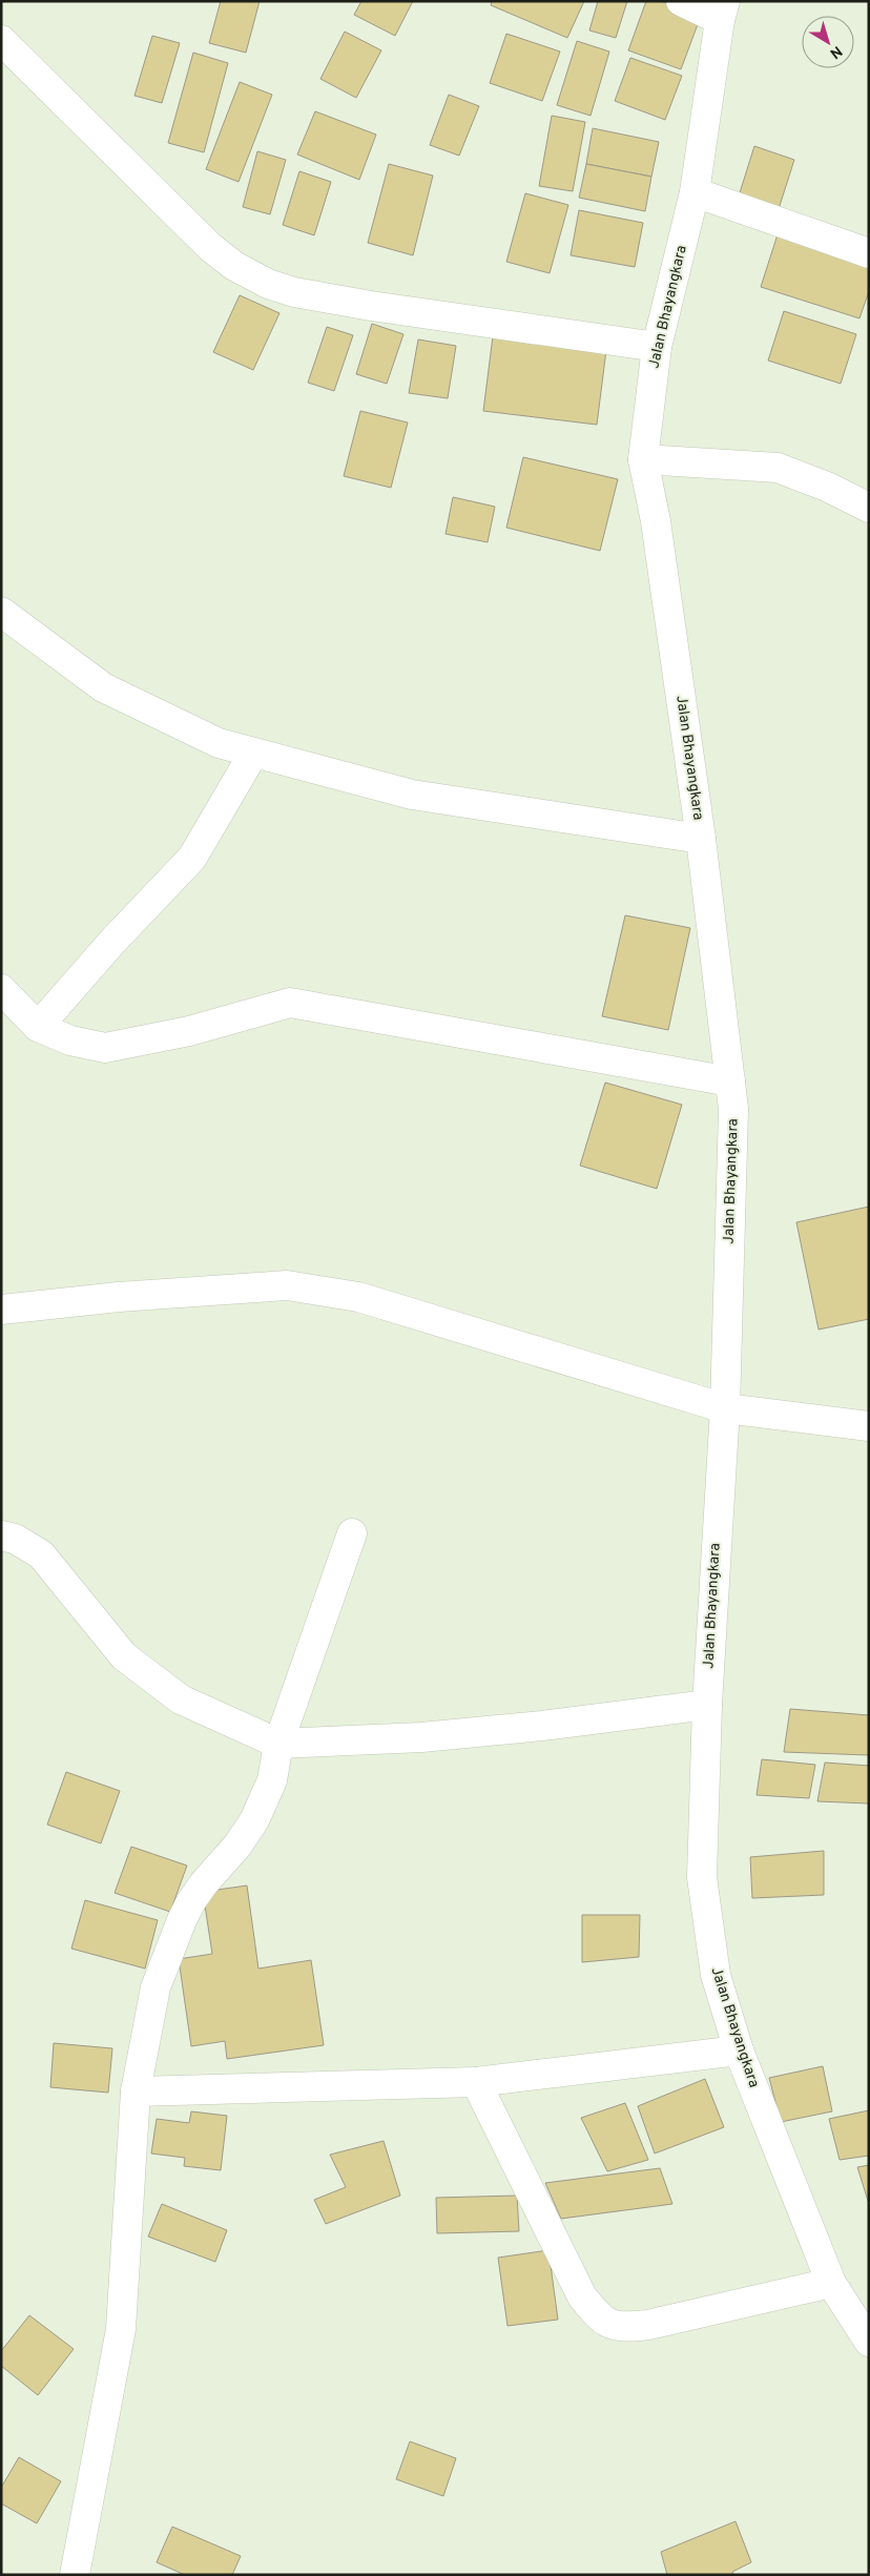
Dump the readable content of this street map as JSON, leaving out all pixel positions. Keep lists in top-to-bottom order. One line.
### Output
{"streets":{"street":["Jalan Bhayangkara"]},"north":"bottom right"}
